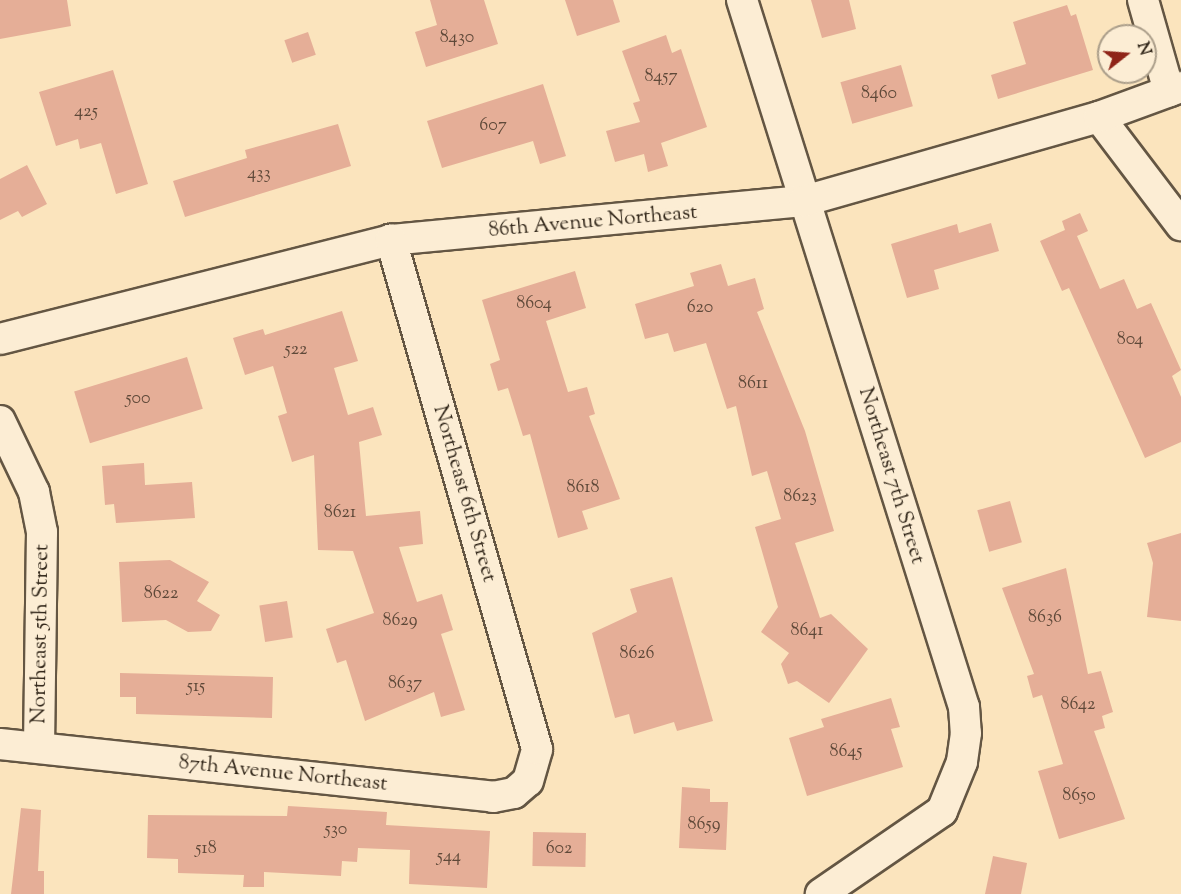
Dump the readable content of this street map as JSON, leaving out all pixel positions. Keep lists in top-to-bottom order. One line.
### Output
{"streets":{"street":["86th Avenue Northeast","Northeast 7th Street","Northeast 6th Street","Northeast 5th Street","87th Avenue Northeast"]},"crossings":[["86th Avenue Northeast","Northeast 7th Street"],["86th Avenue Northeast","Northeast 6th Street"],["Northeast 6th Street","87th Avenue Northeast"],["Northeast 5th Street","87th Avenue Northeast"]],"house_numbers":["8430","8457","8460","425","607","433","8604","620","804","522","8611","500","8618","8623","8621","8622","8636","8629","8641","8626","8637","515","8642","8645","8650","8659","530","518","602","544"],"north":"right"}
